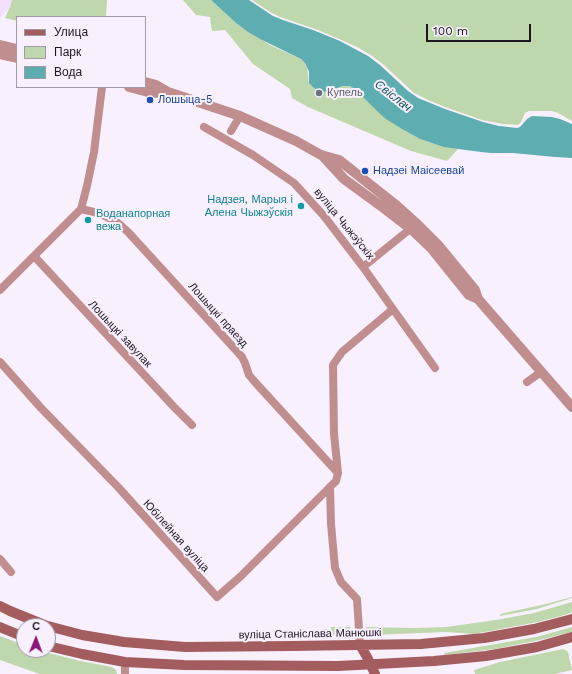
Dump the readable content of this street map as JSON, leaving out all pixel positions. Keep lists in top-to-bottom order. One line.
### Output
{"streets":{"main road":["вуліца Станіслава Манюшкі"],"street":["вуліца Чыжэўскіх","Лошыцкі праезд","Лошыцкі завулак","Юбілейная вуліца"]},"crossings":[["Лошыцкі праезд","Юбілейная вуліца"]],"water":["Свіслач"],"places":["Купель","Лошыца-5","Надзеі Маісеевай","Надзея, Марыя і Алена Чыжэўскія","Воданапорная вежа"],"legend":["Улица","Парк","Вода"],"scale_bar":"100 m","north":"top"}
